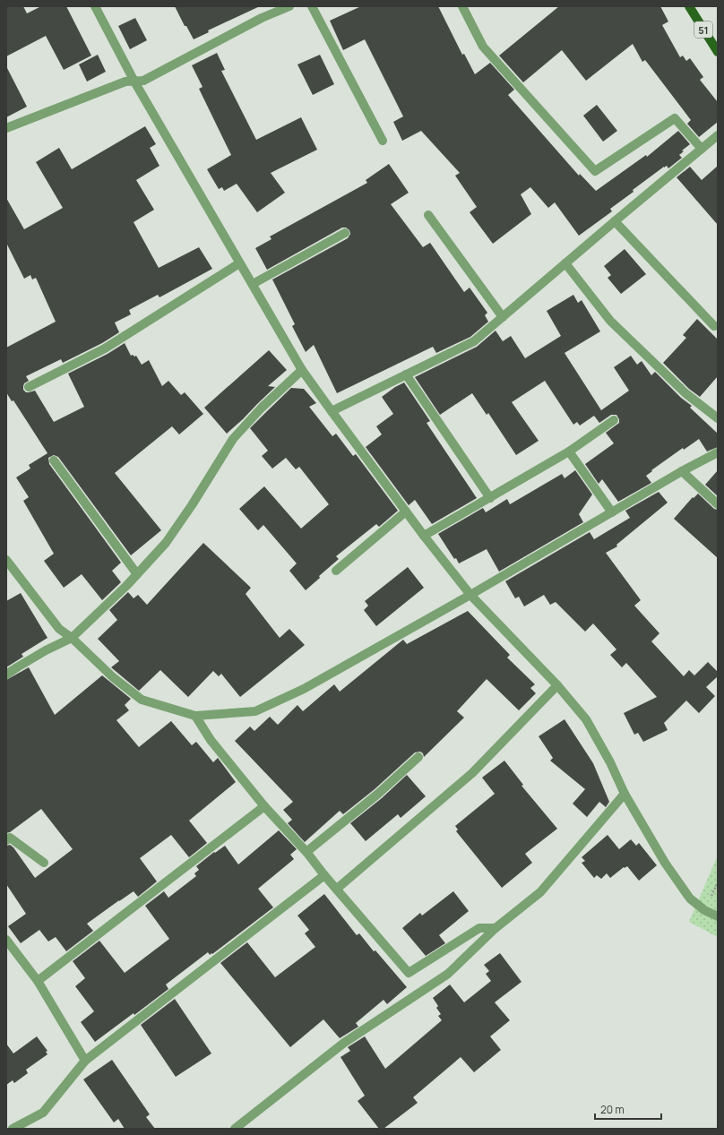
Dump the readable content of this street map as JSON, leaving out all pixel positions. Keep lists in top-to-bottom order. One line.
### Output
{"streets":{"main road":["51"]},"scale_bar":"20 m"}
